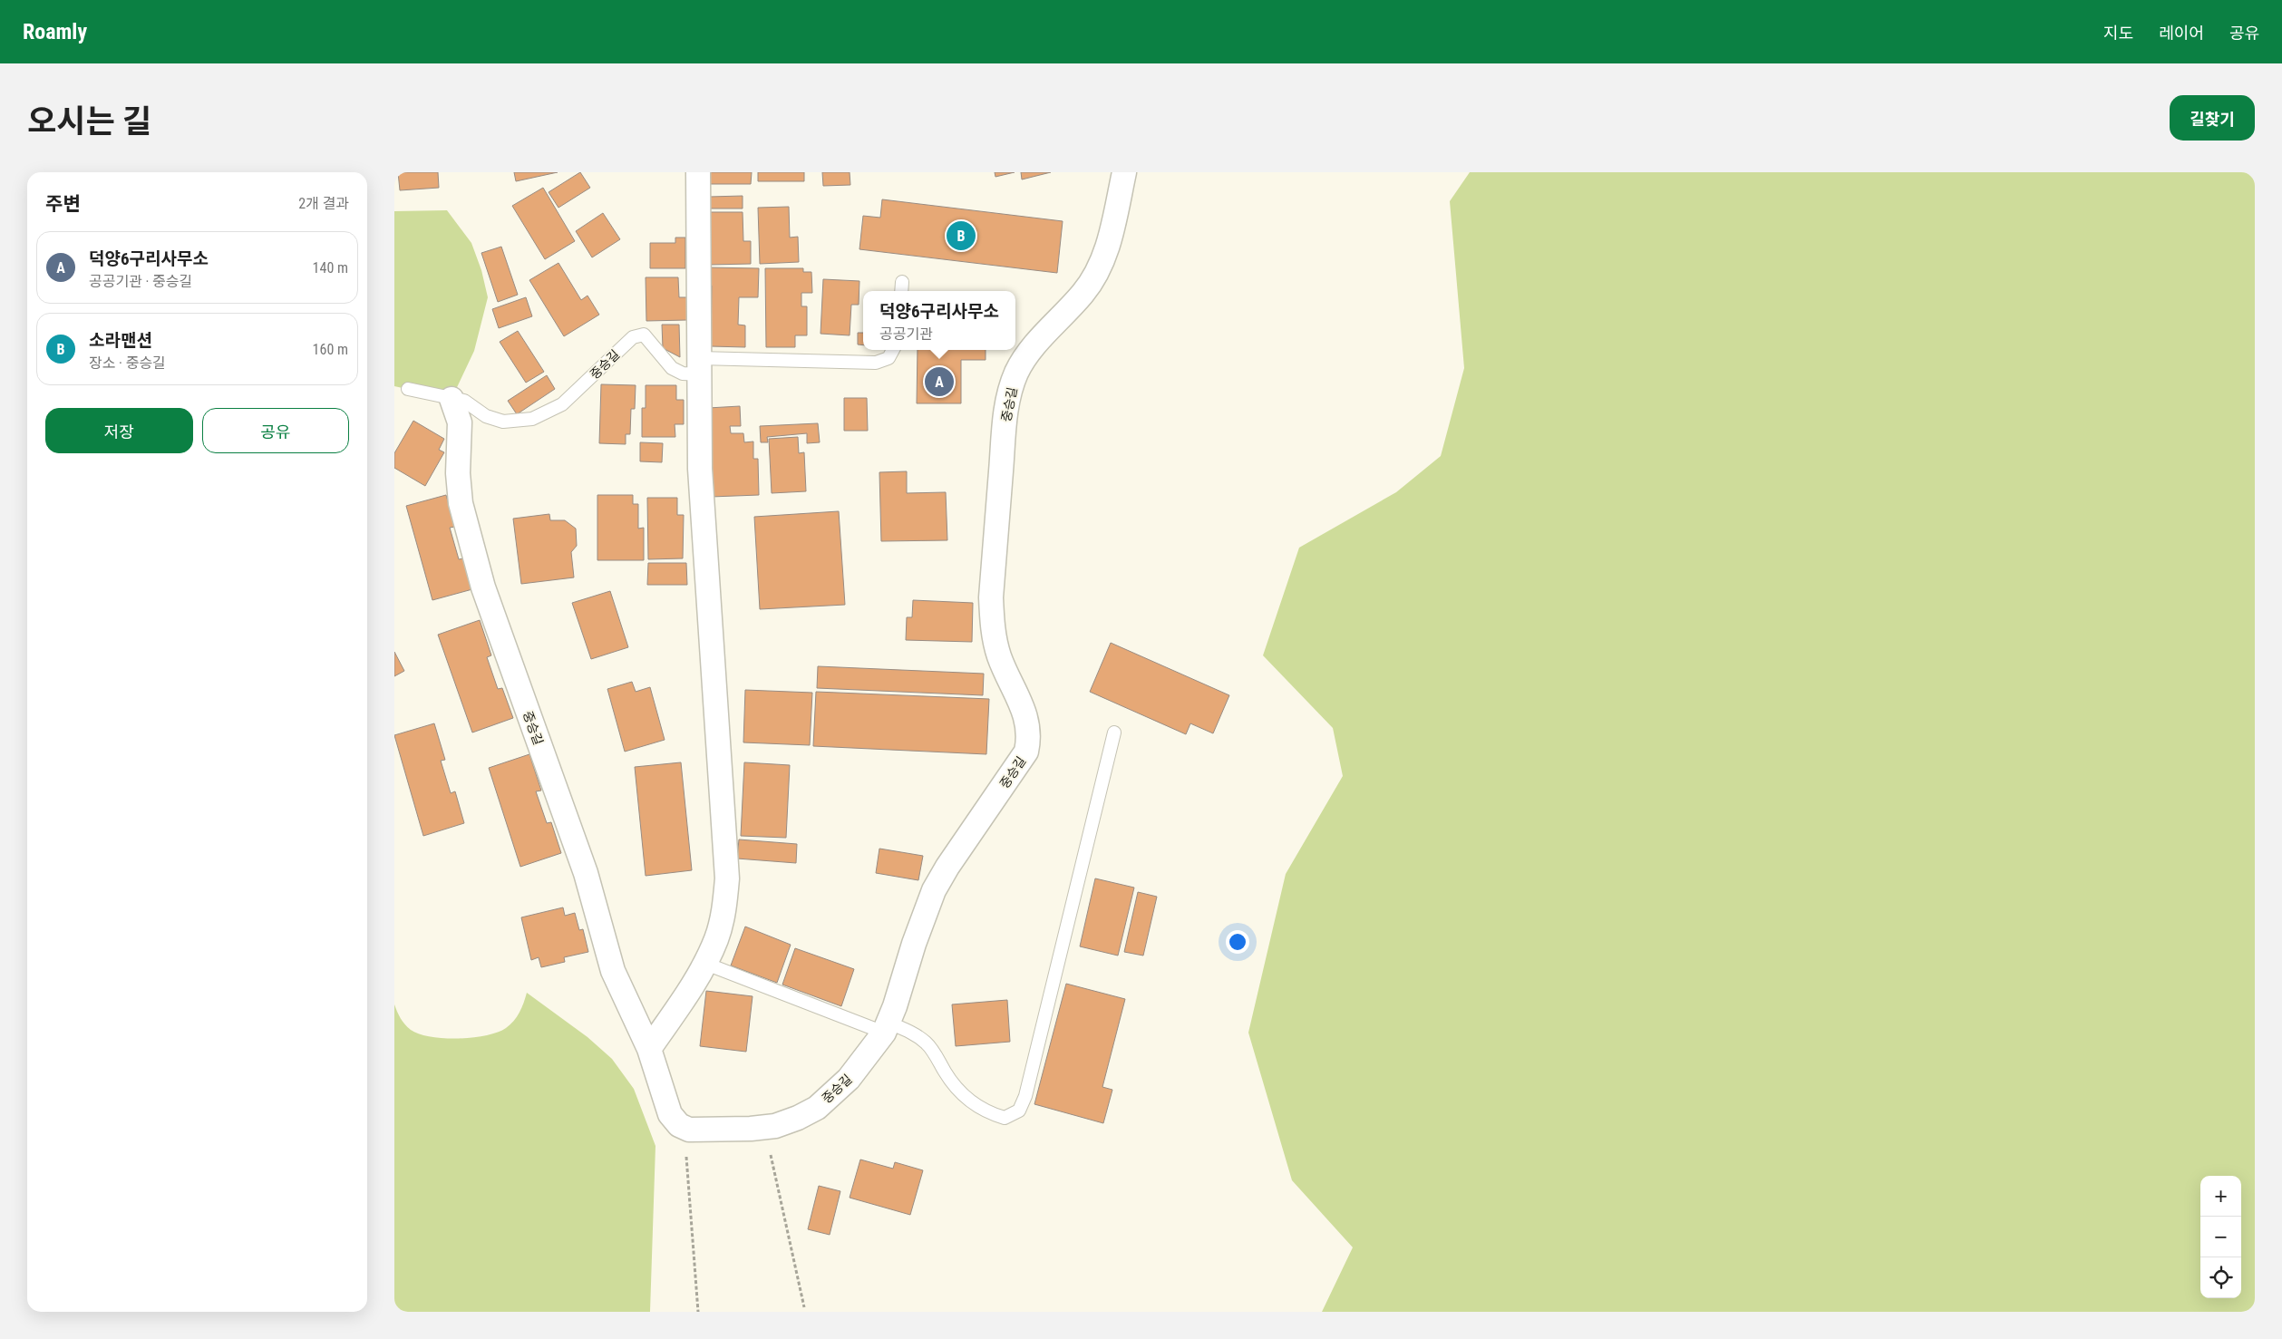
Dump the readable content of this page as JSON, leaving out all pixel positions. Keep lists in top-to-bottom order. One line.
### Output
{"streets":{"street":["중승길"]},"page":{"header":"Roamly","nav":["지도","레이어","공유"],"title":"오시는 길","buttons":["길찾기",["저장","공유"]],"heading":["주변","2개 결과"],"pins":["B","A"],"list":[{"mark":"A","name":"덕양6구리사무소","note":"공공기관 · 중승길","value":"140 m"},{"mark":"B","name":"소라맨션","note":"장소 · 중승길","value":"160 m"}],"popup":["덕양6구리사무소","공공기관"],"map_buttons":["+","−"]}}
